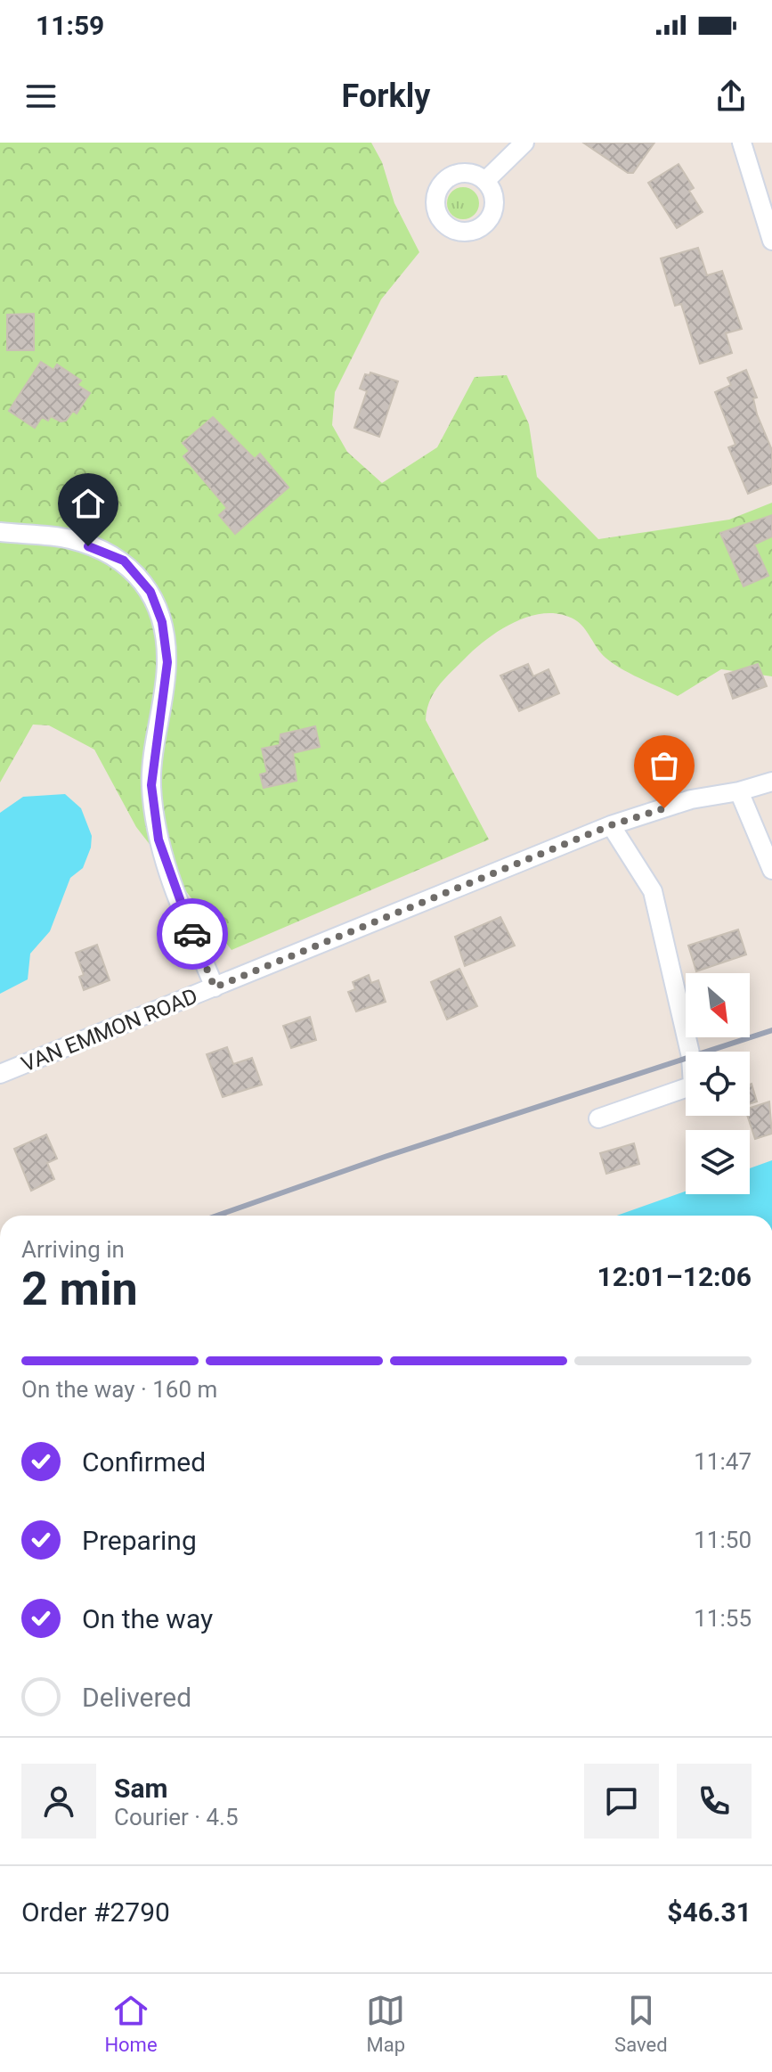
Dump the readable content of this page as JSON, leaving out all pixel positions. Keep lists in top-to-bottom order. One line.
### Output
{"streets":{"street":["VAN EMMON ROAD"]},"north":"bottom right","page":{"status":"11:59","header":"Forkly","heading":["2 min","Arriving in","12:01–12:06"],"panel":["Sam","Courier · 4.5","Order #2790","$46.31"],"bar":"On the way · 160 m","list":[["Confirmed","11:47"],["Preparing","11:50"],["On the way","11:55"],"Delivered"],"tabs":["Home","Map","Saved"]}}
